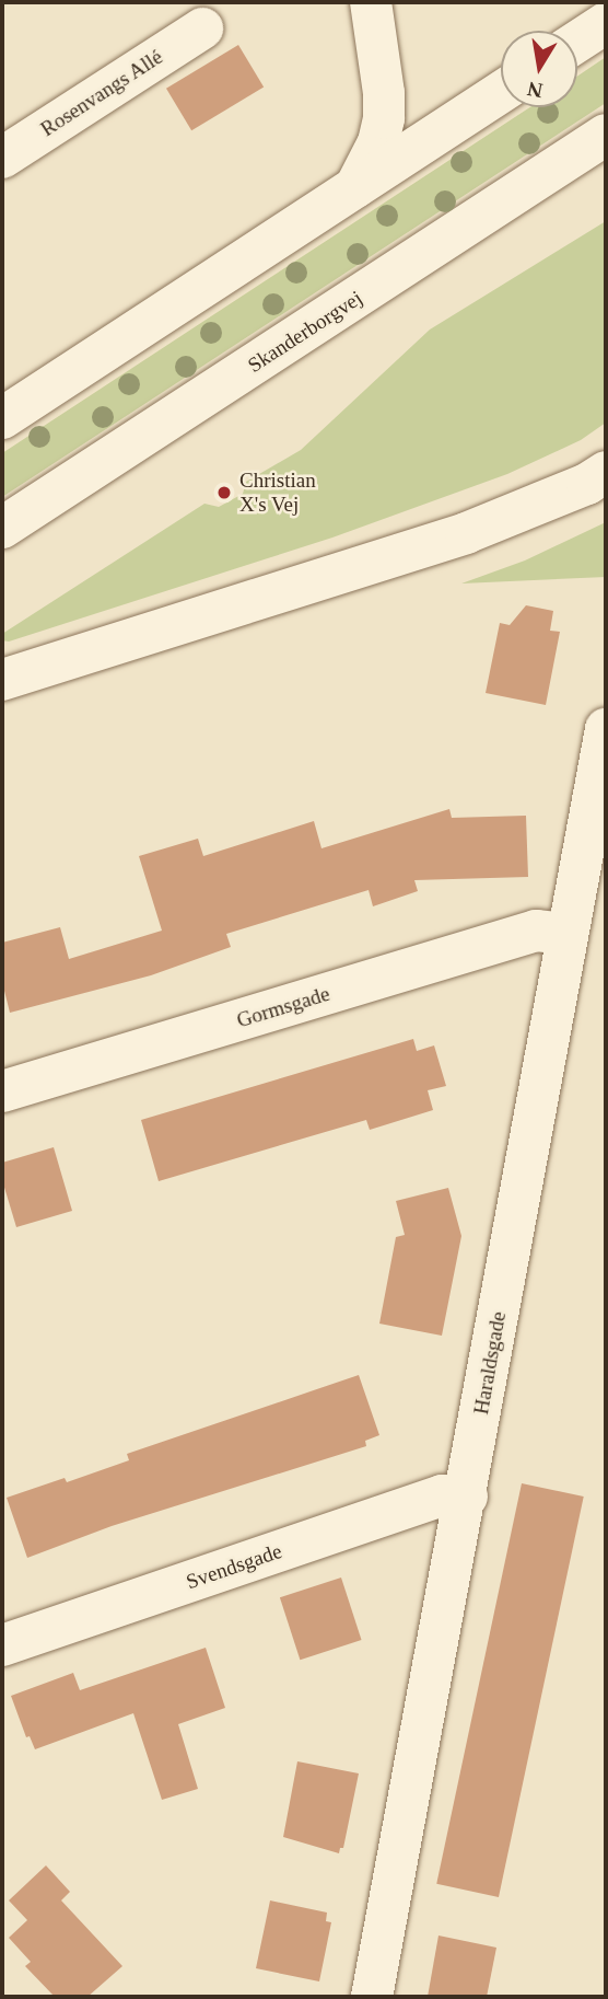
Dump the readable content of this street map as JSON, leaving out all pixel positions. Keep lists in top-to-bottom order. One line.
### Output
{"streets":{"street":["Rosenvangs Allé","Skanderborgvej","Gormsgade","Haraldsgade","Svendsgade"]},"crossings":[["Gormsgade","Haraldsgade"],["Haraldsgade","Svendsgade"]],"places":["Christian X's Vej"],"north":"bottom"}
